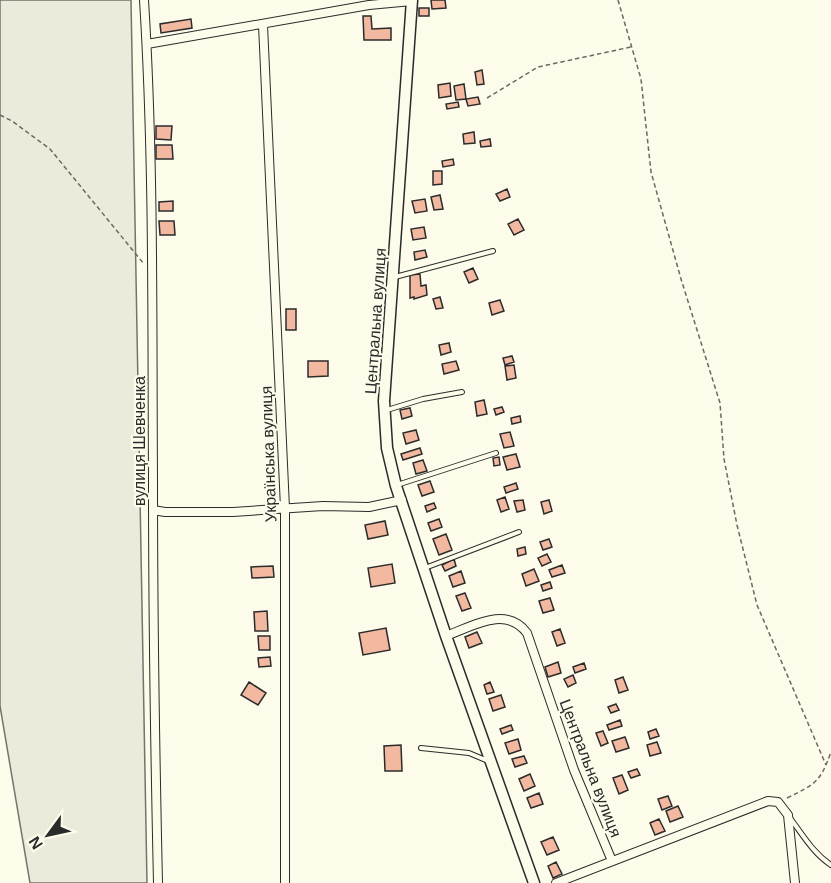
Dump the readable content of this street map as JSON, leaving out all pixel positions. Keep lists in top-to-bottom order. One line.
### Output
{"streets":{"street":["Центральна вулиця","вулиця Шевченка","Українська вулиця"]},"north":"bottom left"}
